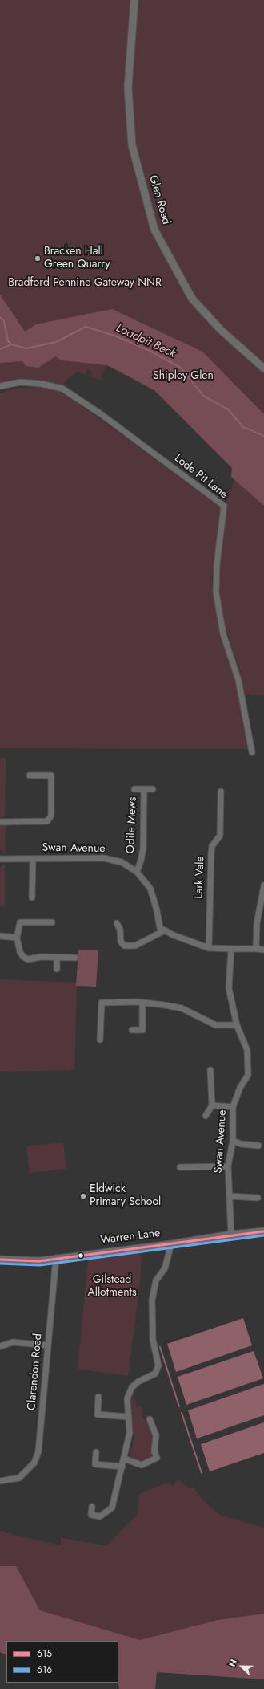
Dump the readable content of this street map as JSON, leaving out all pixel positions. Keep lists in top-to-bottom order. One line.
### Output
{"streets":{"street":["Glen Road","Lode Pit Lane","Odile Mews","Swan Avenue","Lark Vale","Warren Lane","Clarendon Road"]},"crossings":[["Odile Mews","Swan Avenue"],["Swan Avenue","Warren Lane"],["Warren Lane","Clarendon Road"]],"water":["Loadpit Beck"],"parks":["Bradford Pennine Gateway NNR","Shipley Glen","Gilstead Allotments"],"places":["Bracken Hall Green Quarry","Eldwick Primary School"],"lines":["transit line 615","transit line 616"],"legend":["615","616"],"north":"left"}
